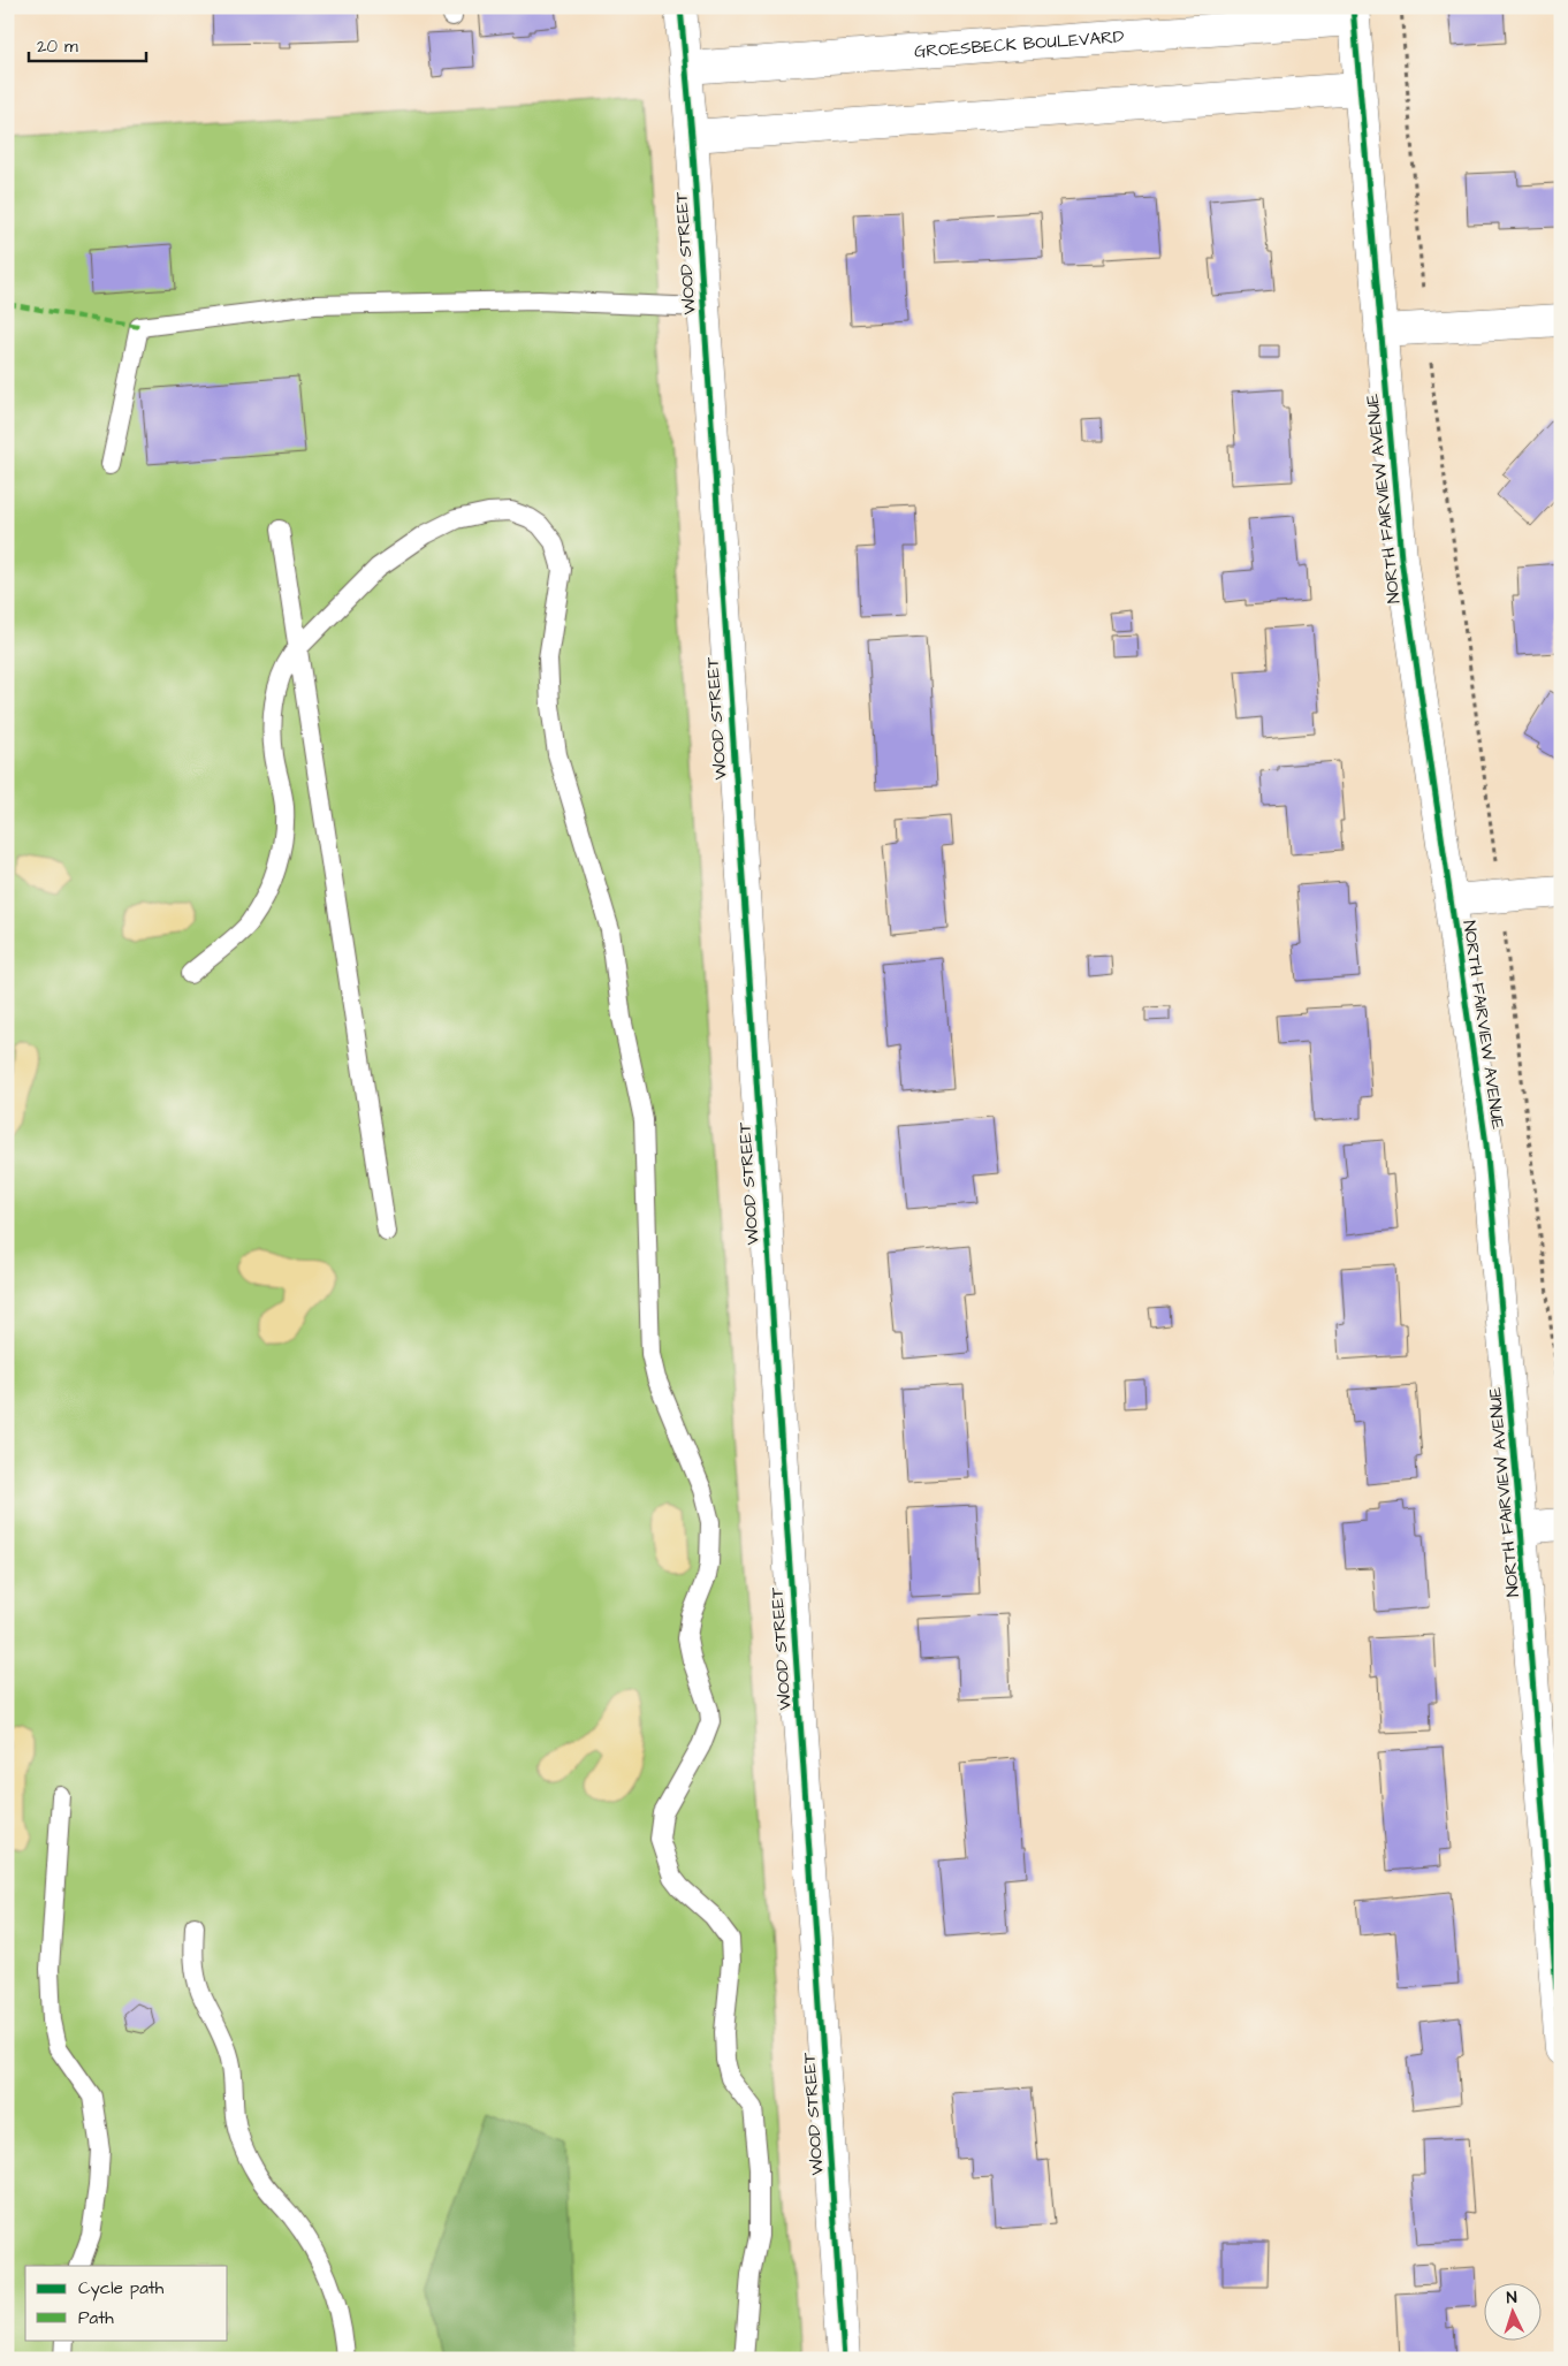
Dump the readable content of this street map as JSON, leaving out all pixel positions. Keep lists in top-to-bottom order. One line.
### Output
{"streets":{"street":["GROESBECK BOULEVARD","WOOD STREET","NORTH FAIRVIEW AVENUE"]},"crossings":[["GROESBECK BOULEVARD","WOOD STREET"],["GROESBECK BOULEVARD","NORTH FAIRVIEW AVENUE"]],"legend":["Cycle path","Path"],"scale_bar":"20 m","north":"top"}
